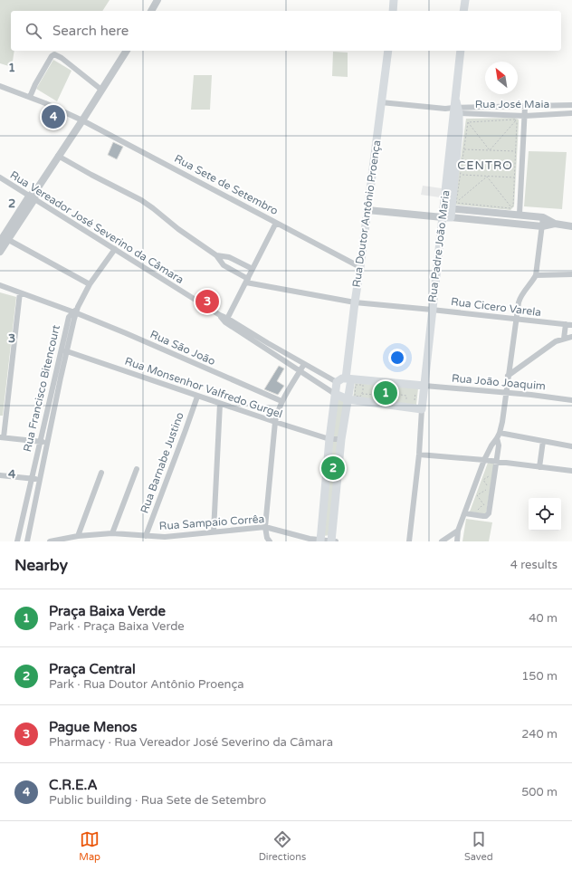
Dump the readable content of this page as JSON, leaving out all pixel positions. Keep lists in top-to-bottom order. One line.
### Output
{"streets":{"main road":["Rua Doutor Antônio Proença","Rua Padre João Maria"],"street":["Rua José Maia","Rua Sete de Setembro","Rua Vereador José Severino da Câmara","Rua Cicero Varela","Rua São João","Rua João Joaquim","Rua Monsenhor Valfredo Gurgel","Rua Francisco Bitencourt","Rua Barnabe Justino","Rua Sampaio Corrêa"]},"crossings":[["Rua José Maia","Rua Padre João Maria"],["Rua Sete de Setembro","Rua Doutor Antônio Proença"],["Rua Doutor Antônio Proença","Rua Cicero Varela"],["Rua Vereador José Severino da Câmara","Rua Francisco Bitencourt"],["Rua Padre João Maria","Rua Cicero Varela"],["Rua Padre João Maria","Rua João Joaquim"],["Rua São João","Rua Francisco Bitencourt"],["Rua Monsenhor Valfredo Gurgel","Rua Francisco Bitencourt"],["Rua Monsenhor Valfredo Gurgel","Rua Barnabe Justino"],["Rua Barnabe Justino","Rua Sampaio Corrêa"]],"districts":["CENTRO"],"north":"top left","page":{"search":"Search here","pins":["4","3","1","2"],"heading":["Nearby","4 results"],"list":[{"mark":"1","name":"Praça Baixa Verde","note":"Park · Praça Baixa Verde","value":"40 m"},{"mark":"2","name":"Praça Central","note":"Park · Rua Doutor Antônio Proença","value":"150 m"},{"mark":"3","name":"Pague Menos","note":"Pharmacy · Rua Vereador José Severino da Câmara","value":"240 m"},{"mark":"4","name":"C.R.E.A","note":"Public building · Rua Sete de Setembro","value":"500 m"}],"nav":["Map","Directions","Saved"]},"grid":{"rows":["1","2","3","4"]}}
